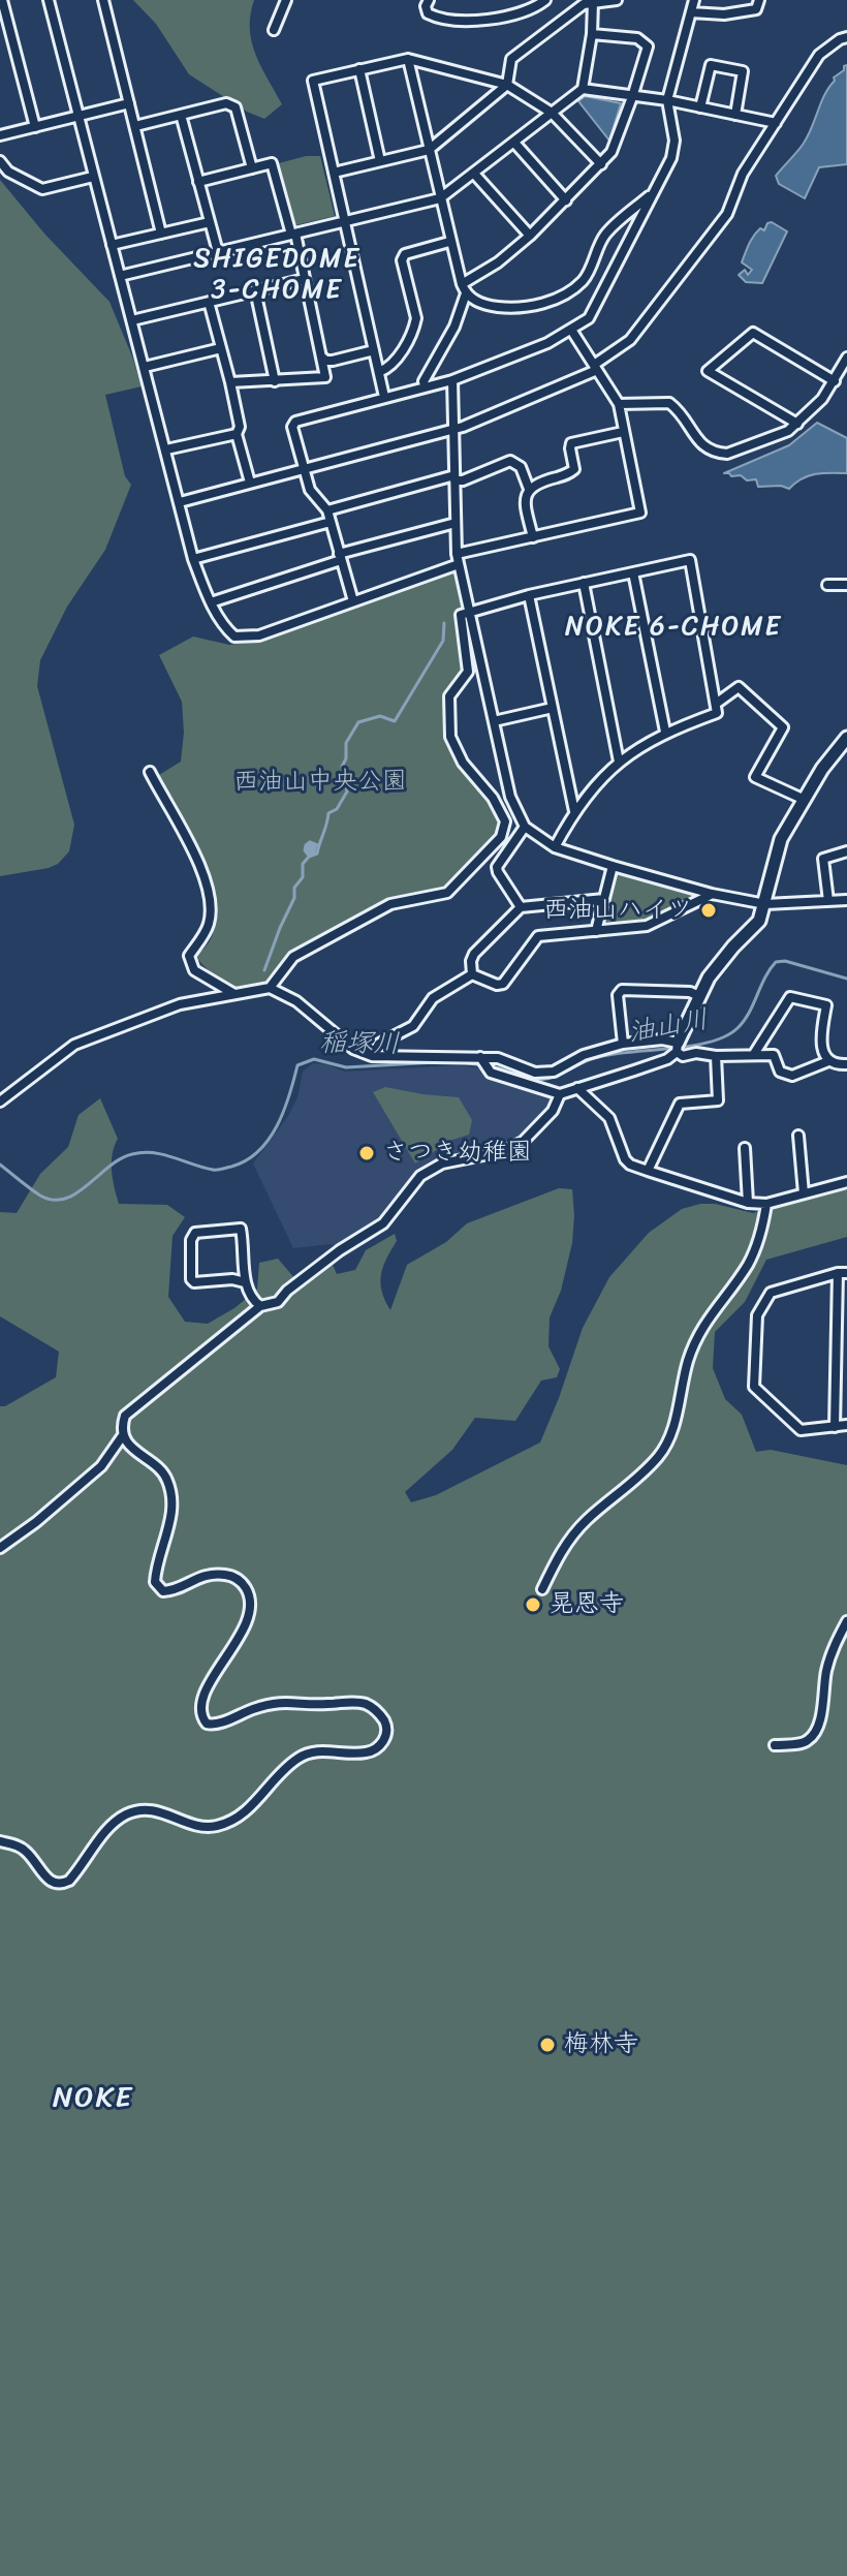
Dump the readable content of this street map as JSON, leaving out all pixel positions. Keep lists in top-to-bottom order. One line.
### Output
{"districts":["SHIGEDOME 3-CHOME","NOKE 6-CHOME","NOKE"],"water":["油山川","稲塚川"],"parks":["西油山中央公園"],"places":["西油山ハイツ","さつき幼稚園","晃恩寺","梅林寺"]}
